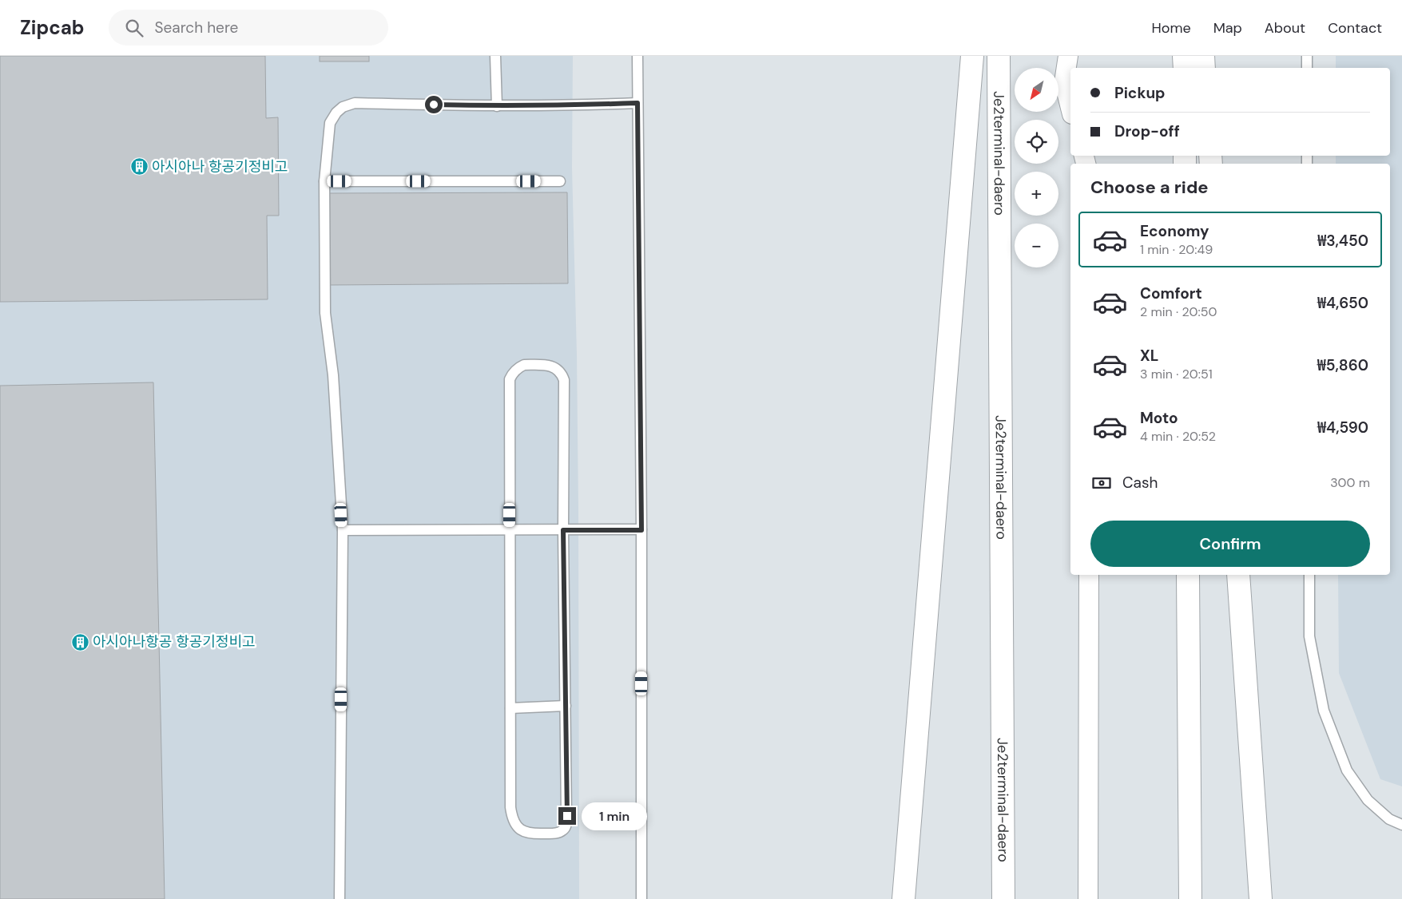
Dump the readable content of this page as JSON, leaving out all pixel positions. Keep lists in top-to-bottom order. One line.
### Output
{"streets":{"highway":["Je2terminal-daero"]},"places":{"building":["아시아나 항공기정비고","아시아나항공 항공기정비고"]},"north":"bottom left","page":{"header":"Zipcab","search":"Search here","nav":["Home","Map","About","Contact"],"map_buttons":["+","−"],"banner":["Pickup","Drop-off"],"heading":"Choose a ride","list":[{"name":"Economy","note":"1 min · 20:49","value":"₩3,450"},{"name":"Comfort","note":"2 min · 20:50","value":"₩4,650"},{"name":"XL","note":"3 min · 20:51","value":"₩5,860"},{"name":"Moto","note":"4 min · 20:52","value":"₩4,590"}],"pay":["Cash","300 m"],"buttons":"Confirm","bubble":"1 min"}}
